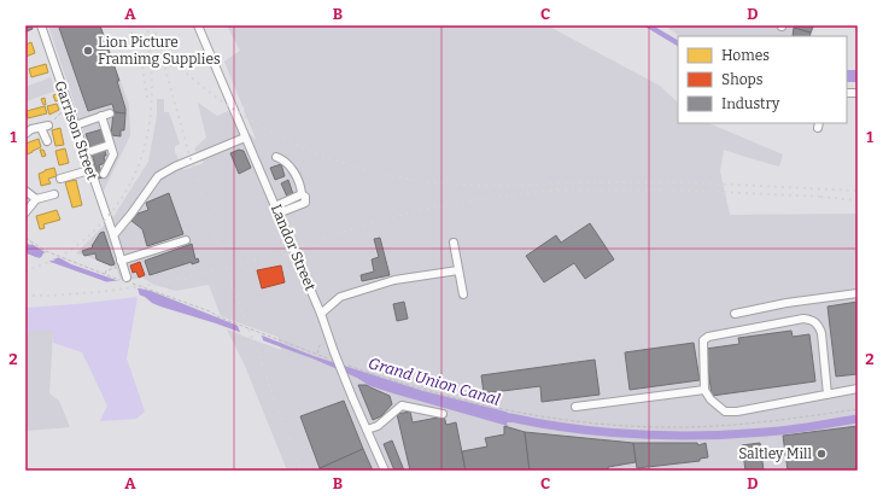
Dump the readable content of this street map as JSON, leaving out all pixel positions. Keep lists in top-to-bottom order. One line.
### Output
{"streets":{"street":["Garrison Street","Landor Street"]},"water":["Grand Union Canal"],"places":["Lion Picture Framimg Supplies","Saltley Mill"],"legend":["Homes","Shops","Industry"],"grid":{"columns":["A","B","C","D"],"rows":["1","2"]}}
